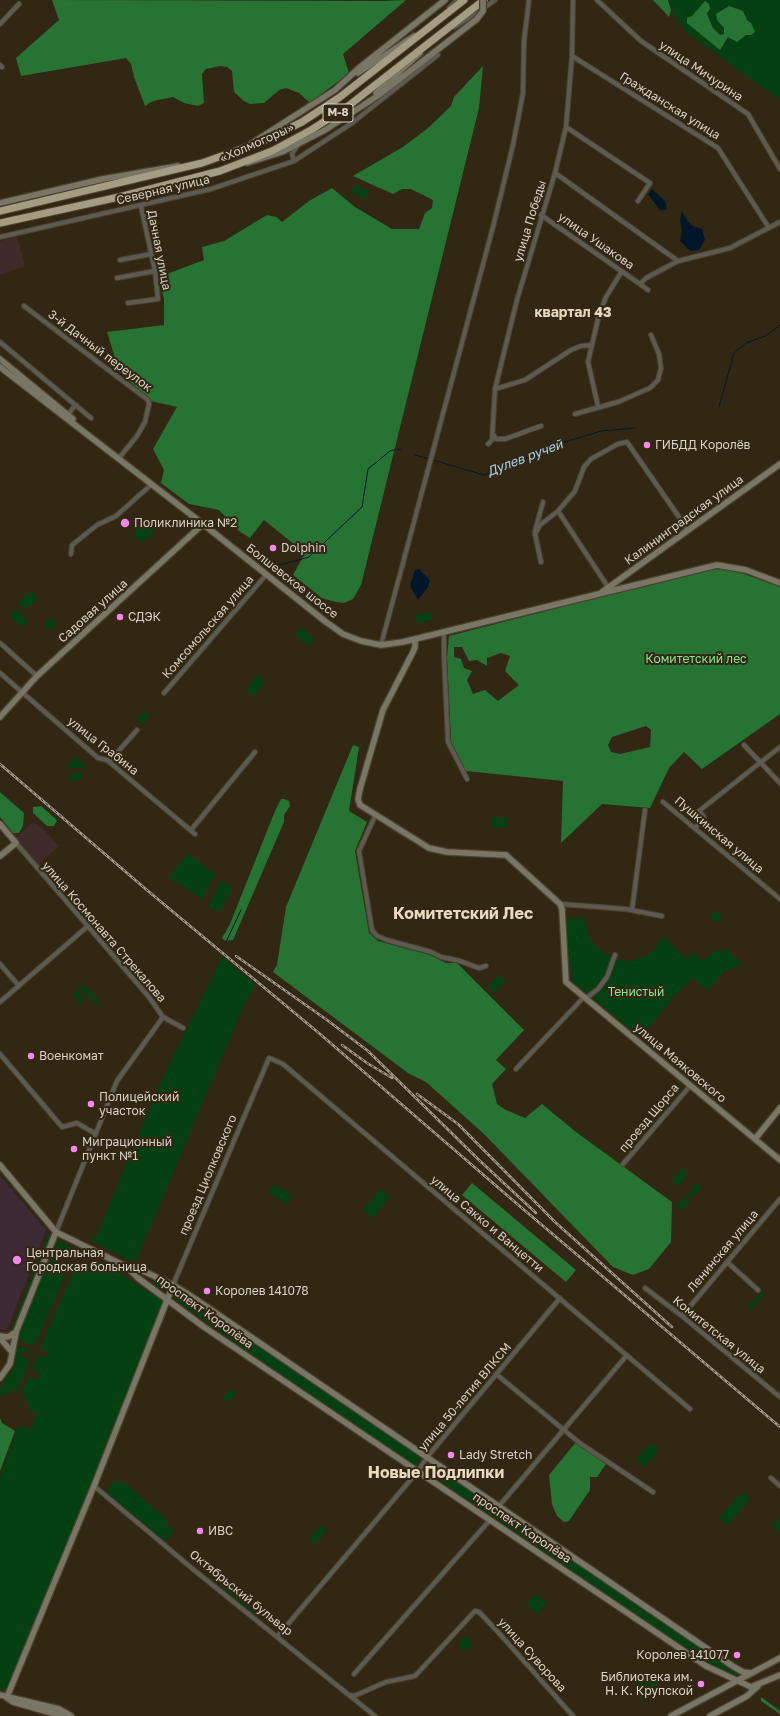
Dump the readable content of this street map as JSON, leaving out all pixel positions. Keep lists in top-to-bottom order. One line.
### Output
{"streets":{"highway":["М-8","«Холмогоры»"],"main road":["Калининградская улица","Болшевское шоссе","Садовая улица","улица Маяковского","проезд Циолковского","проспект Королёва"],"street":["улица Мичурина","Гражданская улица","Северная улица","улица Победы","улица Ушакова","Дачная улица","3-й Дачный переулок","Комсомольская улица","улица Грабина","Пушкинская улица","улица Космонавта Стрекалова","проезд Щорса","улица Сакко и Ванцетти","Ленинская улица","Комитетская улица","улица 50-летия ВЛКСМ","Октябрьский бульвар","улица Суворова"]},"crossings":[["Гражданская улица","улица Победы"],["Северная улица","Дачная улица"],["улица Победы","улица Ушакова"],["3-й Дачный переулок","Болшевское шоссе"],["Калининградская улица","Болшевское шоссе"],["Болшевское шоссе","Садовая улица"],["Болшевское шоссе","Комсомольская улица"],["Садовая улица","улица Грабина"],["улица Маяковского","проезд Щорса"],["проезд Циолковского","улица Сакко и Ванцетти"],["проезд Циолковского","проспект Королёва"],["улица Сакко и Ванцетти","улица 50-летия ВЛКСМ"],["Ленинская улица","Комитетская улица"],["проспект Королёва","улица 50-летия ВЛКСМ"],["улица 50-летия ВЛКСМ","Октябрьский бульвар"],["Октябрьский бульвар","улица Суворова"]],"districts":["квартал 43","Комитетский Лес","Новые Подлипки"],"water":["Дулев ручей"],"parks":["Комитетский лес","Тенистый"],"places":["ГИБДД Королёв","Поликлиника №2","Dolphin","СДЭК","Военкомат","Полицейский участок","Миграционный пункт №1","Центральная Городская больница","Королев 141078","Lady Stretch","ИВС","Королев 141077","Библиотека им. Н. К. Крупской"]}
